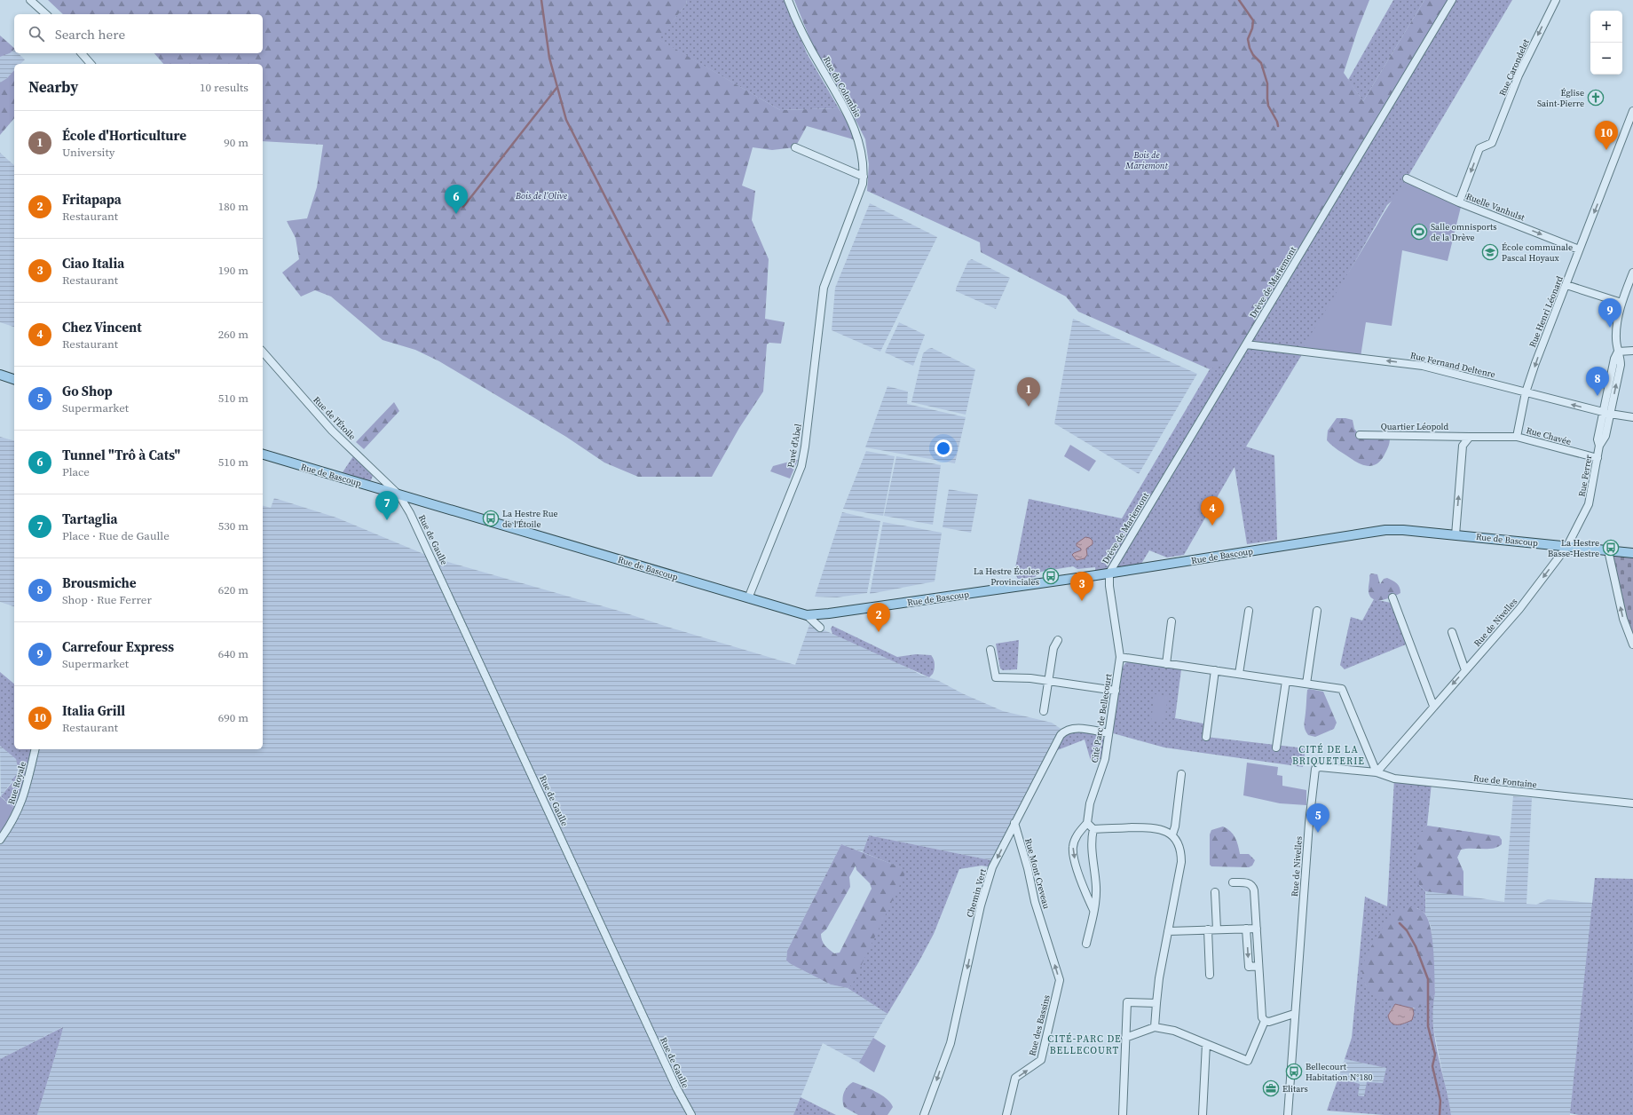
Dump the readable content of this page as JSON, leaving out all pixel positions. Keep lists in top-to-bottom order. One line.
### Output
{"streets":{"main road":["Rue de Bascoup"],"street":["Rue Carondelet","Rue du Colombie","Ruelle Vanhulst","Drève de Mariemont","Rue Henri Léonard","Rue Fernand Deltenre","Rue de l'Étoile","Quartier Léopold","Rue Chavée","Pavé d'Abel","Rue Ferrer","Rue de Gaulle","Rue de Nivelles","Cité Parc de Bellecourt","Rue de Fontaine","Rue Royale","Rue Mont Creveau","Chemin Vert","Rue des Bassins"]},"crossings":[["Rue Carondelet","Ruelle Vanhulst"],["Rue du Colombie","Pavé d'Abel"],["Ruelle Vanhulst","Rue Henri Léonard"],["Drève de Mariemont","Rue Fernand Deltenre"],["Drève de Mariemont","Rue de Bascoup"],["Drève de Mariemont","Cité Parc de Bellecourt"],["Rue Henri Léonard","Rue Fernand Deltenre"],["Rue Henri Léonard","Quartier Léopold"],["Rue Henri Léonard","Rue Chavée"],["Rue Fernand Deltenre","Rue Ferrer"],["Rue de l'Étoile","Rue de Bascoup"],["Rue de l'Étoile","Rue de Gaulle"],["Quartier Léopold","Rue Chavée"],["Rue Chavée","Rue Ferrer"],["Pavé d'Abel","Rue de Bascoup"],["Rue de Bascoup","Rue Ferrer"],["Rue de Bascoup","Rue de Gaulle"],["Rue de Bascoup","Rue de Nivelles"],["Rue de Bascoup","Cité Parc de Bellecourt"],["Rue Ferrer","Rue de Nivelles"],["Rue de Nivelles","Rue de Fontaine"],["Cité Parc de Bellecourt","Chemin Vert"],["Rue Mont Creveau","Chemin Vert"],["Rue Mont Creveau","Rue des Bassins"]],"one_way":["Rue Carondelet","Ruelle Vanhulst","Rue Henri Léonard","Rue Fernand Deltenre","Chemin Vert","Rue des Bassins"],"districts":["CITÉ DE LA BRIQUETERIE","CITÉ-PARC DE BELLECOURT"],"parks":["Bois de Mariemont","Bois de l'Olive"],"places":{"church":["Église Saint-Pierre"],"sports":["Salle omnisports de la Drève"],"school or university":["École communale Pascal Hoyaux"],"bus stop":["La Hestre Rue de l'Étoile","La Hestre Basse-Hestre","La Hestre Écoles Provinciales","Bellecourt Habitation N°180"],"office":["Elitars"]},"page":{"map_buttons":["+","−"],"search":"Search here","heading":["Nearby","10 results"],"list":[{"mark":"1","name":"École d'Horticulture","note":"University","value":"90 m"},{"mark":"2","name":"Fritapapa","note":"Restaurant","value":"180 m"},{"mark":"3","name":"Ciao Italia","note":"Restaurant","value":"190 m"},{"mark":"4","name":"Chez Vincent","note":"Restaurant","value":"260 m"},{"mark":"5","name":"Go Shop","note":"Supermarket","value":"510 m"},{"mark":"6","name":"Tunnel \"Trô à Cats\"","note":"Place","value":"510 m"},{"mark":"7","name":"Tartaglia","note":"Place · Rue de Gaulle","value":"530 m"},{"mark":"8","name":"Brousmiche","note":"Shop · Rue Ferrer","value":"620 m"},{"mark":"9","name":"Carrefour Express","note":"Supermarket","value":"640 m"},{"mark":"10","name":"Italia Grill","note":"Restaurant","value":"690 m"}],"pins":["10","6","9","8","1","7","4","3","2","5"]}}
